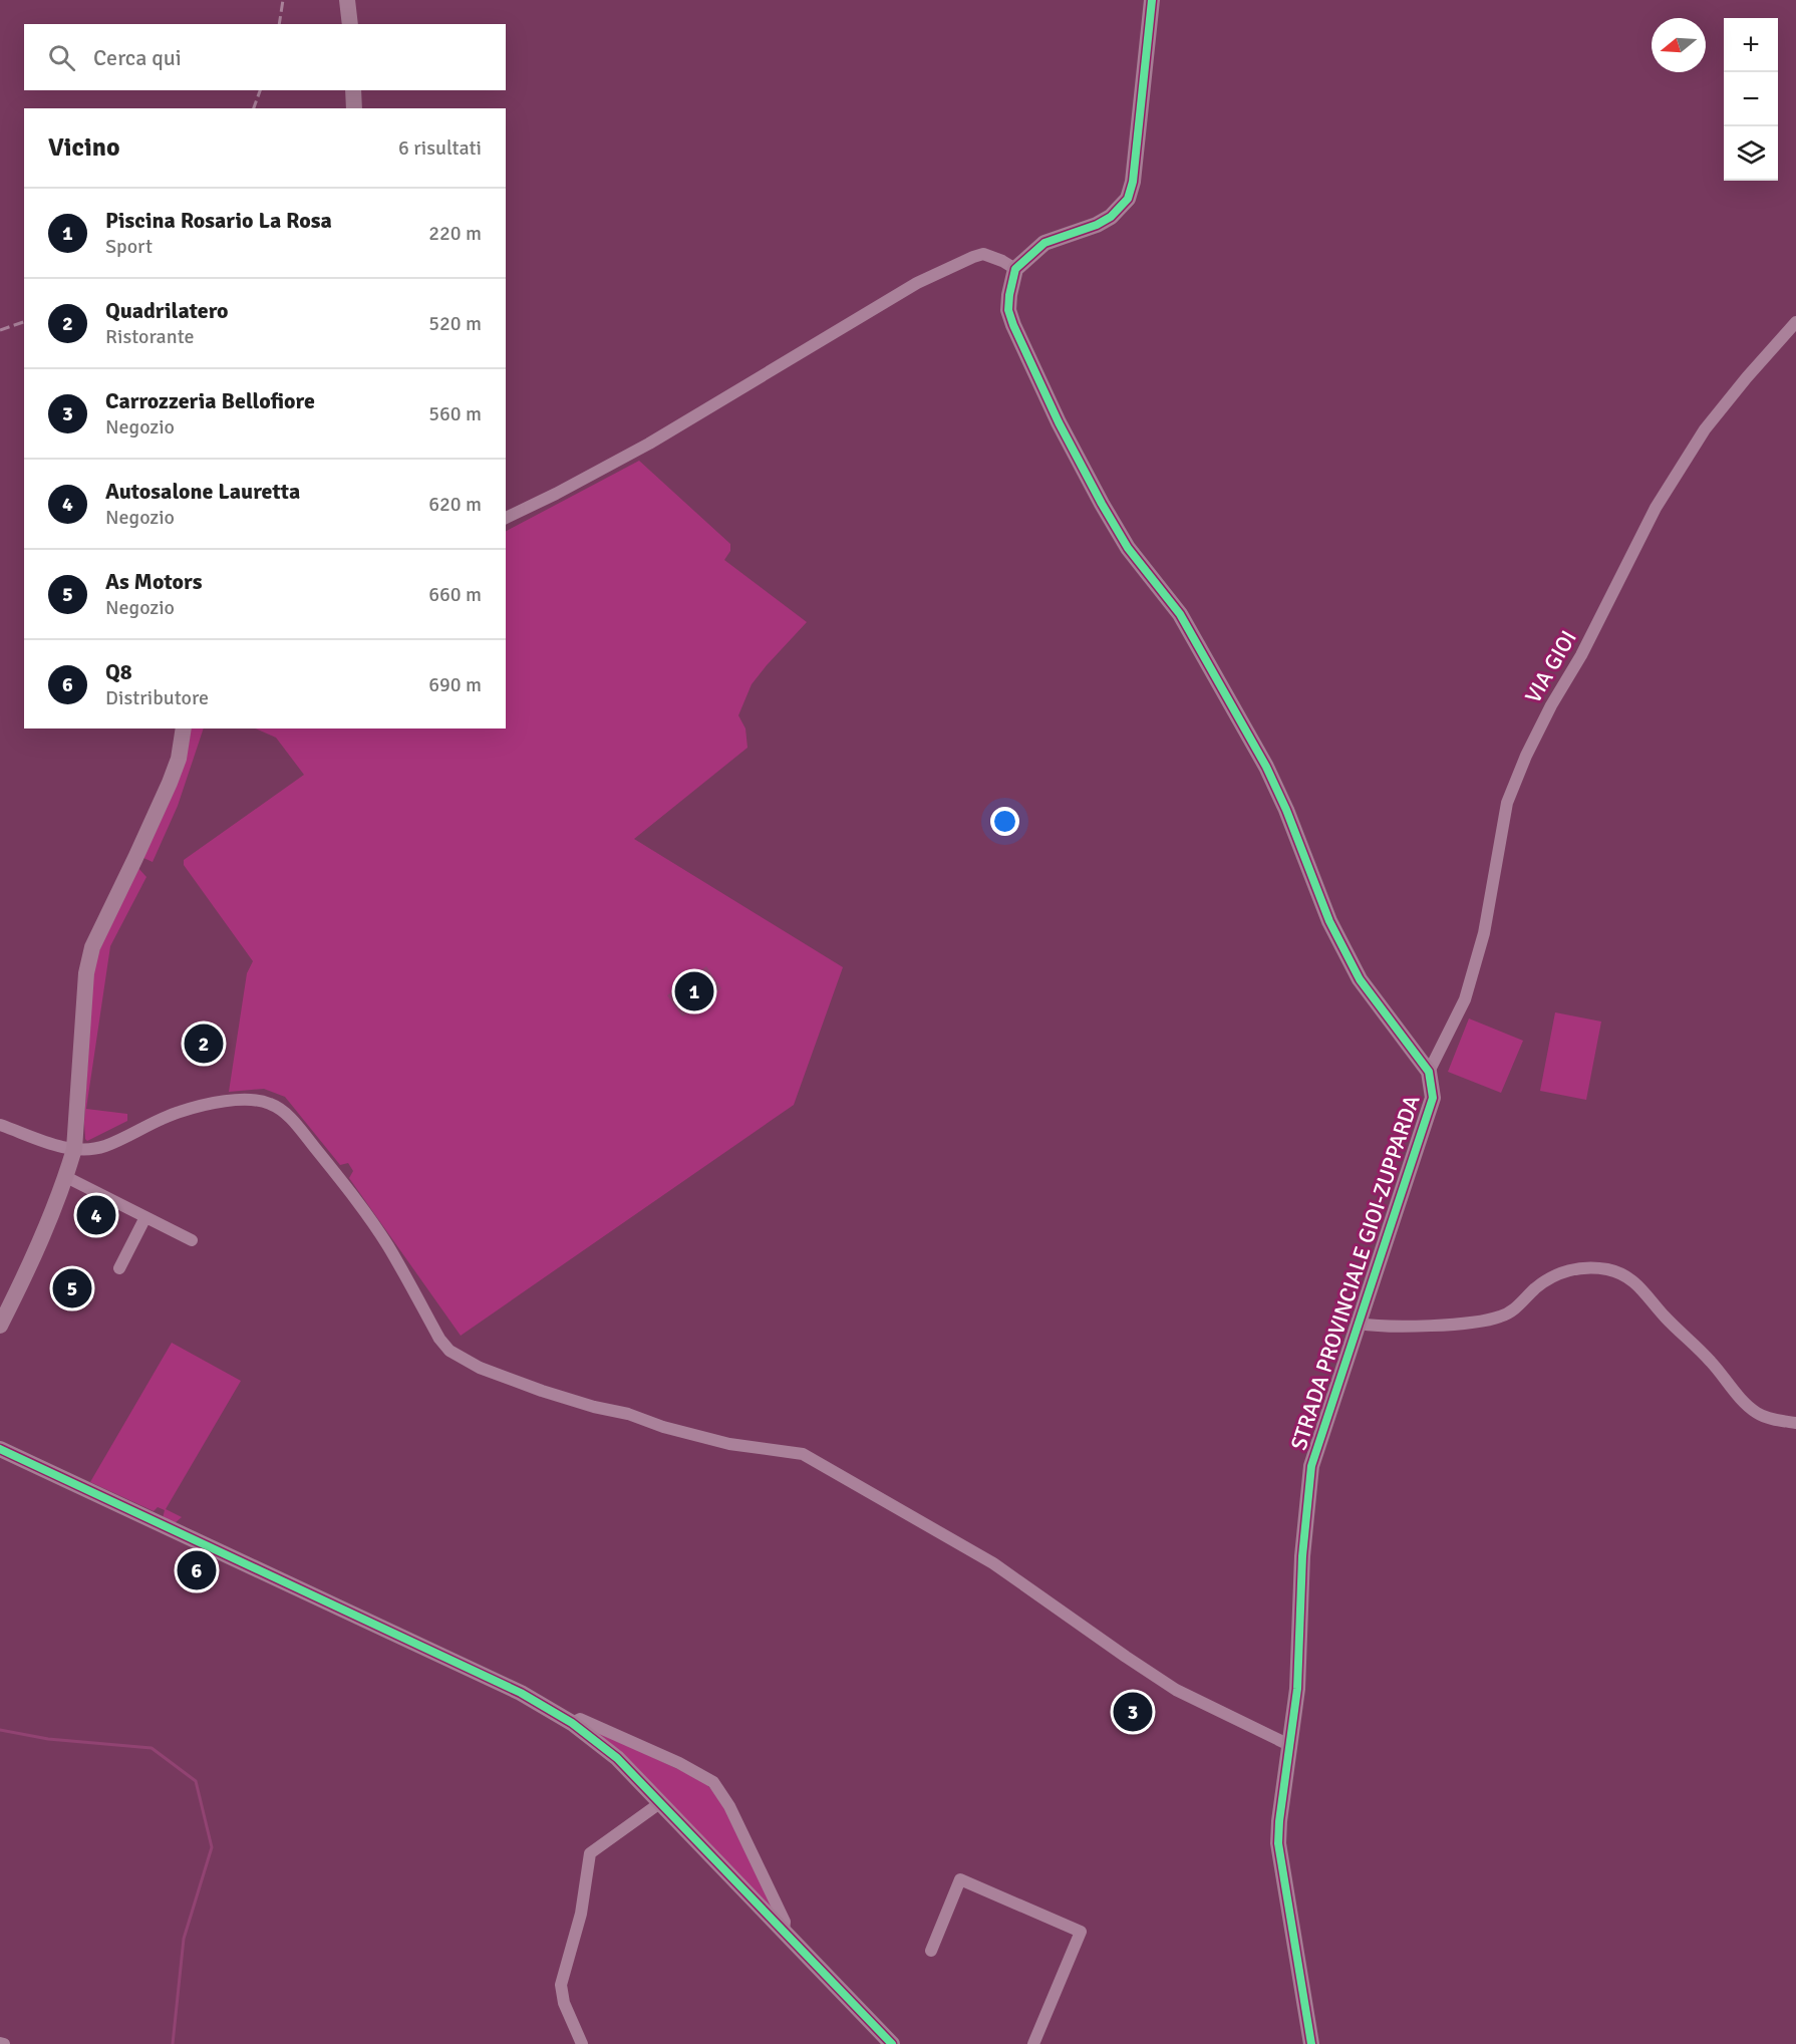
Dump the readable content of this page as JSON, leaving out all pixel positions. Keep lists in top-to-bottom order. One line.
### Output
{"streets":{"street":["VIA GIOI","STRADA PROVINCIALE GIOI-ZUPPARDA"]},"crossings":[["VIA GIOI","STRADA PROVINCIALE GIOI-ZUPPARDA"]],"north":"left","page":{"map_buttons":["+","−"],"search":"Cerca qui","heading":["Vicino","6 risultati"],"list":[{"mark":"1","name":"Piscina Rosario La Rosa","note":"Sport","value":"220 m"},{"mark":"2","name":"Quadrilatero","note":"Ristorante","value":"520 m"},{"mark":"3","name":"Carrozzeria Bellofiore","note":"Negozio","value":"560 m"},{"mark":"4","name":"Autosalone Lauretta","note":"Negozio","value":"620 m"},{"mark":"5","name":"As Motors","note":"Negozio","value":"660 m"},{"mark":"6","name":"Q8","note":"Distributore","value":"690 m"}],"pins":["1","2","4","5","6","3"]}}
